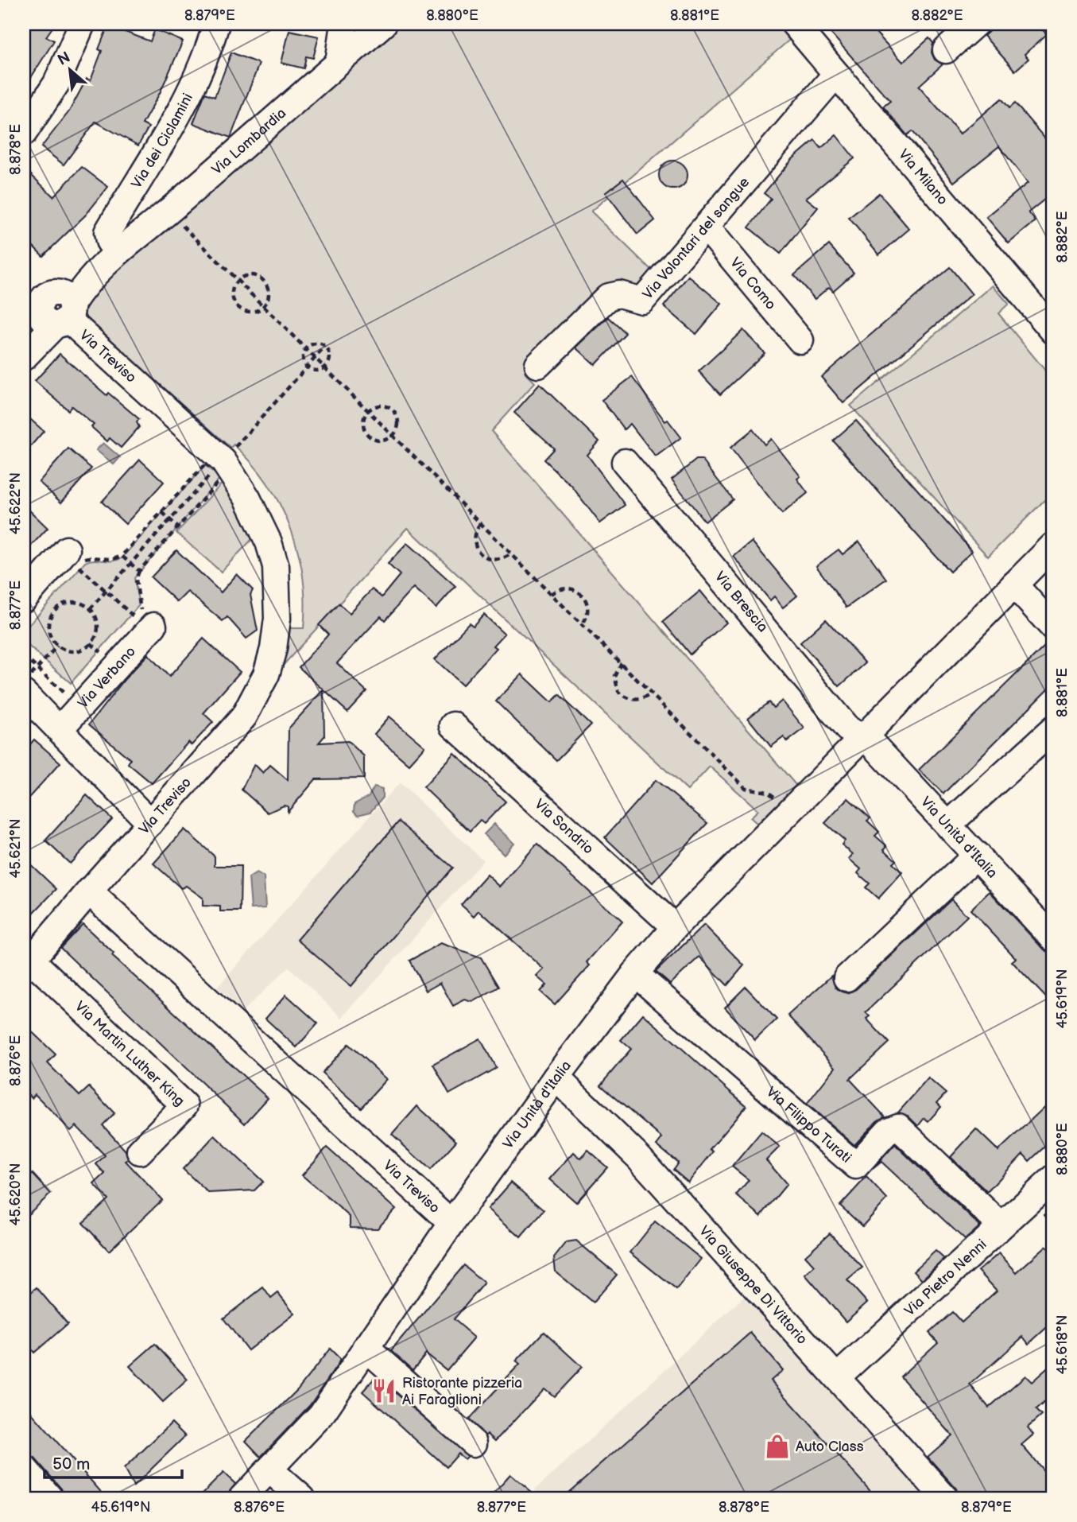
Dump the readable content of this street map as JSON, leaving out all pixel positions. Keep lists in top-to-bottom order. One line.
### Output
{"streets":{"street":["Via dei Ciclamini","Via Lombardia","Via Milano","Via Volontari del sangue","Via Como","Via Treviso","Via Brescia","Via Verbano","Via Sondrio","Via Unità d'Italia","Via Martin Luther King","Via Filippo Turati","Via Pietro Nenni","Via Giuseppe Di Vittorio"]},"crossings":[["Via dei Ciclamini","Via Lombardia"],["Via Lombardia","Via Treviso"],["Via Milano","Via Volontari del sangue"],["Via Volontari del sangue","Via Como"],["Via Treviso","Via Unità d'Italia"],["Via Brescia","Via Unità d'Italia"],["Via Sondrio","Via Unità d'Italia"],["Via Unità d'Italia","Via Filippo Turati"],["Via Unità d'Italia","Via Giuseppe Di Vittorio"],["Via Filippo Turati","Via Pietro Nenni"],["Via Pietro Nenni","Via Giuseppe Di Vittorio"]],"places":{"restaurant":["Ristorante pizzeria Ai Faraglioni"],"shop":["Auto Class"]},"scale_bar":"50 m","north":"top left","coordinates":["8.879°E","8.880°E","8.881°E","8.882°E","8.878°E","45.622°N","8.877°E","45.621°N","45.619°N","8.876°E","45.620°N","45.618°N"]}
